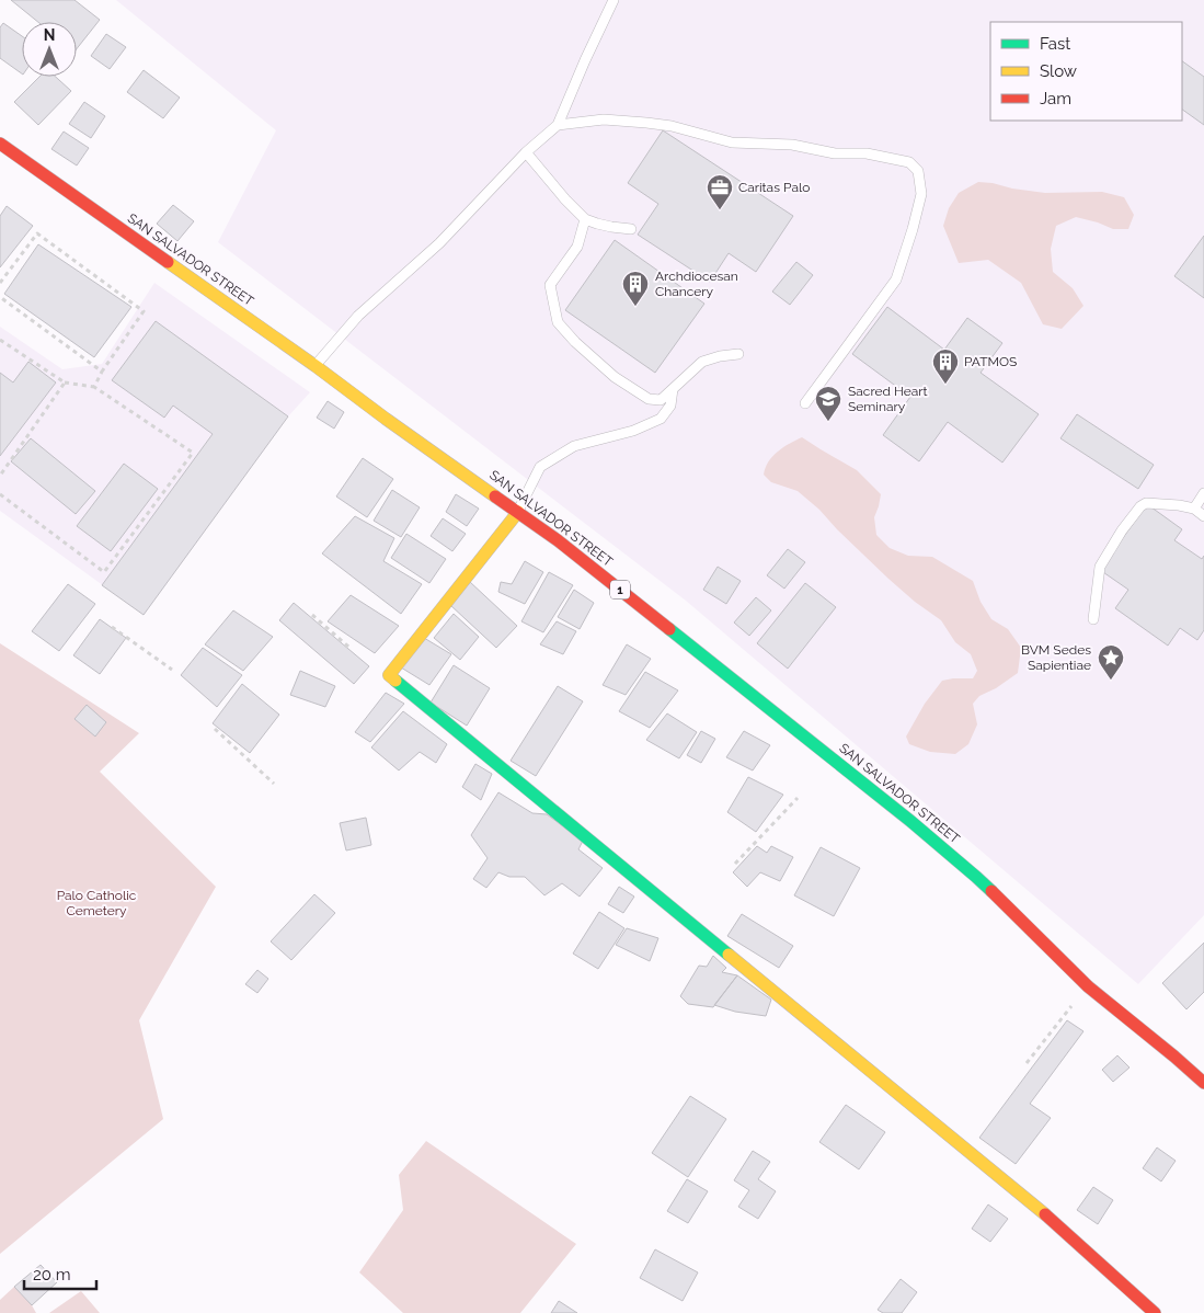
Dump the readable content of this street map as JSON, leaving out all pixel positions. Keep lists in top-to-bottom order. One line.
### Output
{"streets":{"main road":["SAN SALVADOR STREET","1"]},"parks":["Palo Catholic Cemetery"],"places":{"office":["Caritas Palo"],"building":["Archdiocesan Chancery","PATMOS"],"school or university":["Sacred Heart Seminary"],"place":["BVM Sedes Sapientiae"]},"legend":["Fast","Slow","Jam"],"scale_bar":"20 m","north":"top"}
